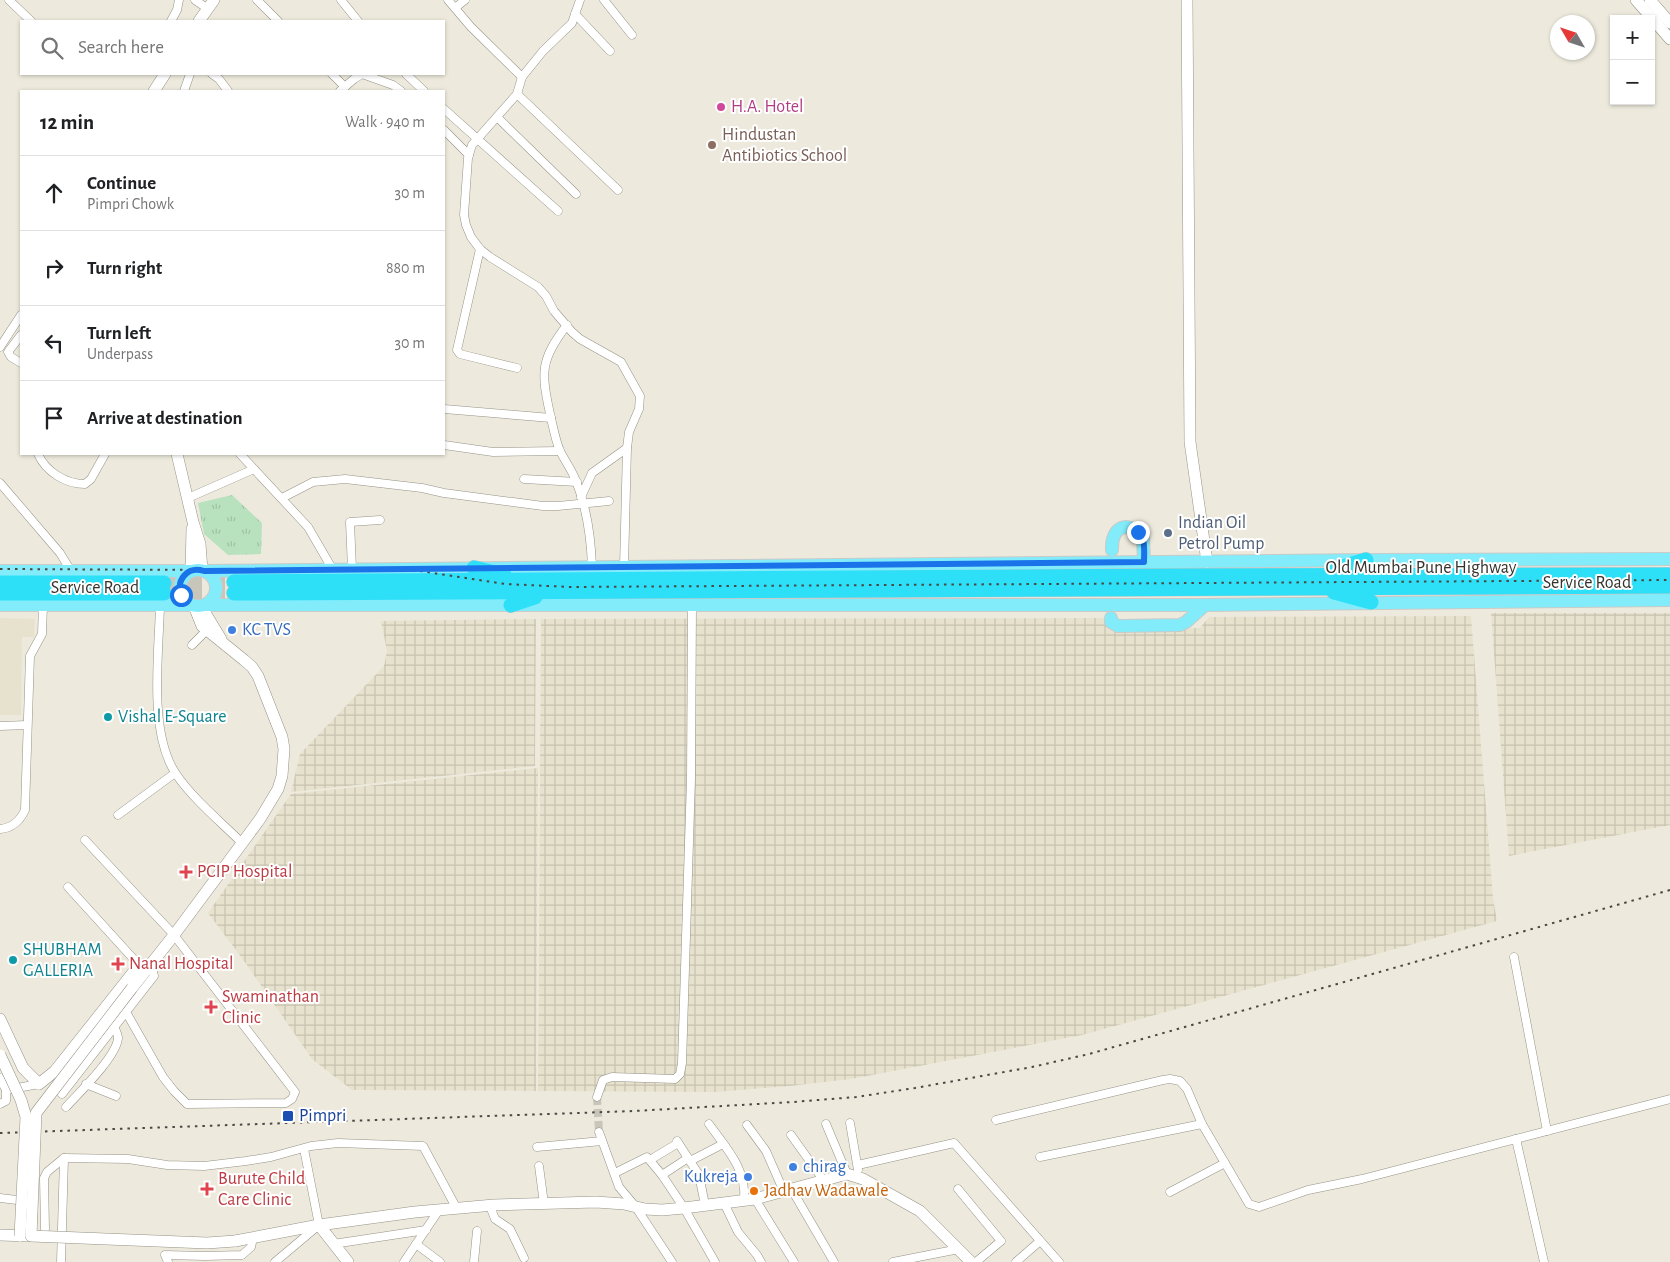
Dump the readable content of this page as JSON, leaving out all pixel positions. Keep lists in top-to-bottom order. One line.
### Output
{"streets":{"highway":["Old Mumbai Pune Highway"],"main road":["Service Road"]},"places":{"other":["H.A. Hotel","Hindustan Antibiotics School","Indian Oil Petrol Pump","KC TVS","Vishal E-Square","SHUBHAM GALLERIA","chirag","Kukreja","Jadhav Wadawale"],"health":["PCIP Hospital","Nanal Hospital","Swaminathan Clinic","Burute Child Care Clinic"],"transit":["Pimpri"]},"north":"top left","page":{"map_buttons":["+","−"],"search":"Search here","heading":["12 min","Walk · 940 m"],"list":[["Continue","Pimpri Chowk","30 m"],["Turn right","880 m"],["Turn left","Underpass","30 m"],"Arrive at destination"]}}
